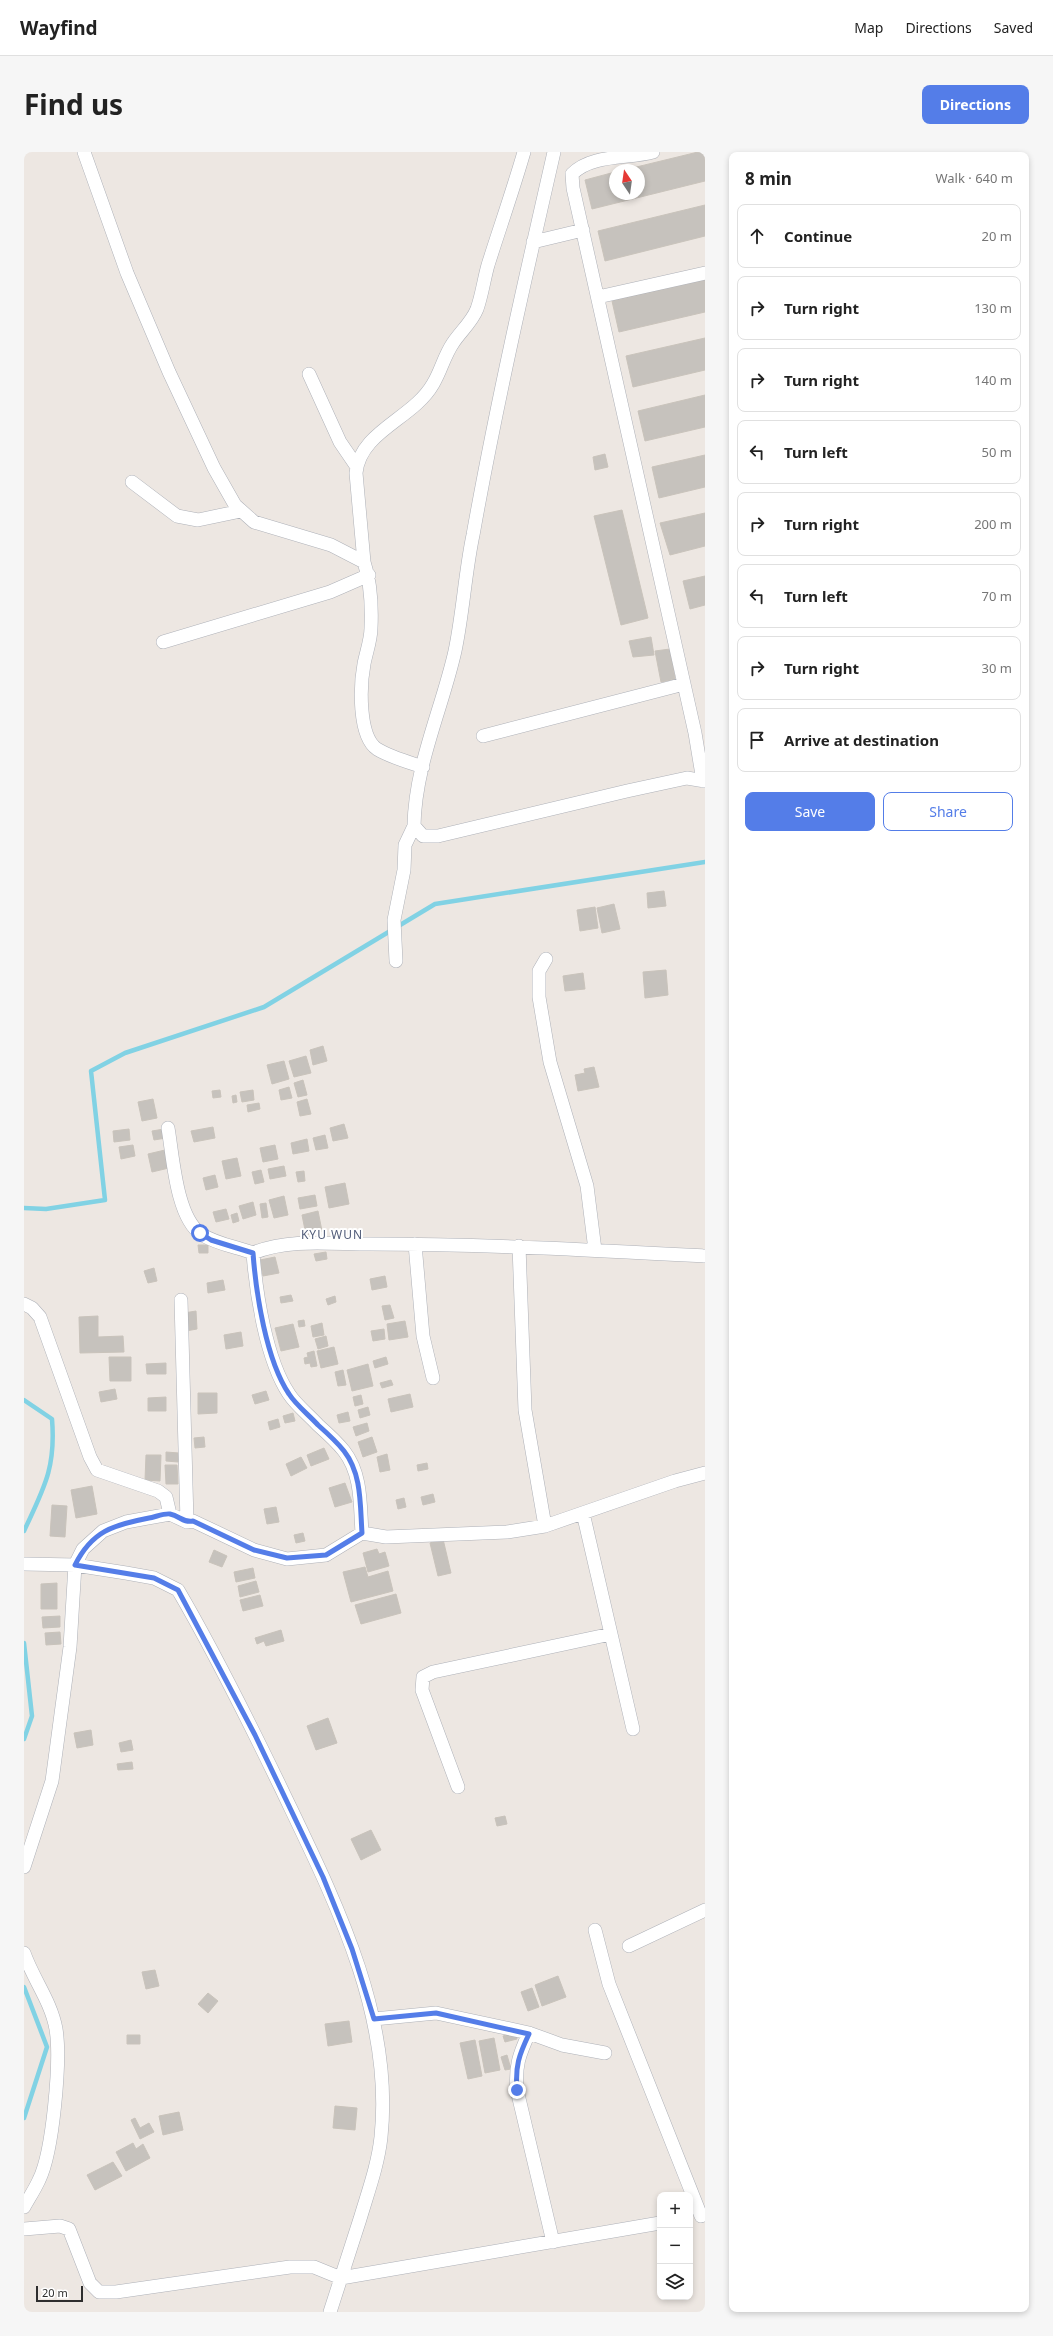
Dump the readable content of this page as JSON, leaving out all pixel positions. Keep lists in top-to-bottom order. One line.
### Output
{"districts":["KYU WUN"],"scale_bar":"20 m","north":"top","page":{"header":"Wayfind","nav":["Map","Directions","Saved"],"title":"Find us","buttons":["Directions",["Save","Share"]],"heading":["8 min","Walk · 640 m"],"list":[["Continue","20 m"],["Turn right","130 m"],["Turn right","140 m"],["Turn left","50 m"],["Turn right","200 m"],["Turn left","70 m"],["Turn right","30 m"],"Arrive at destination"],"map_buttons":["+","−"],"scale":"20 m"}}
